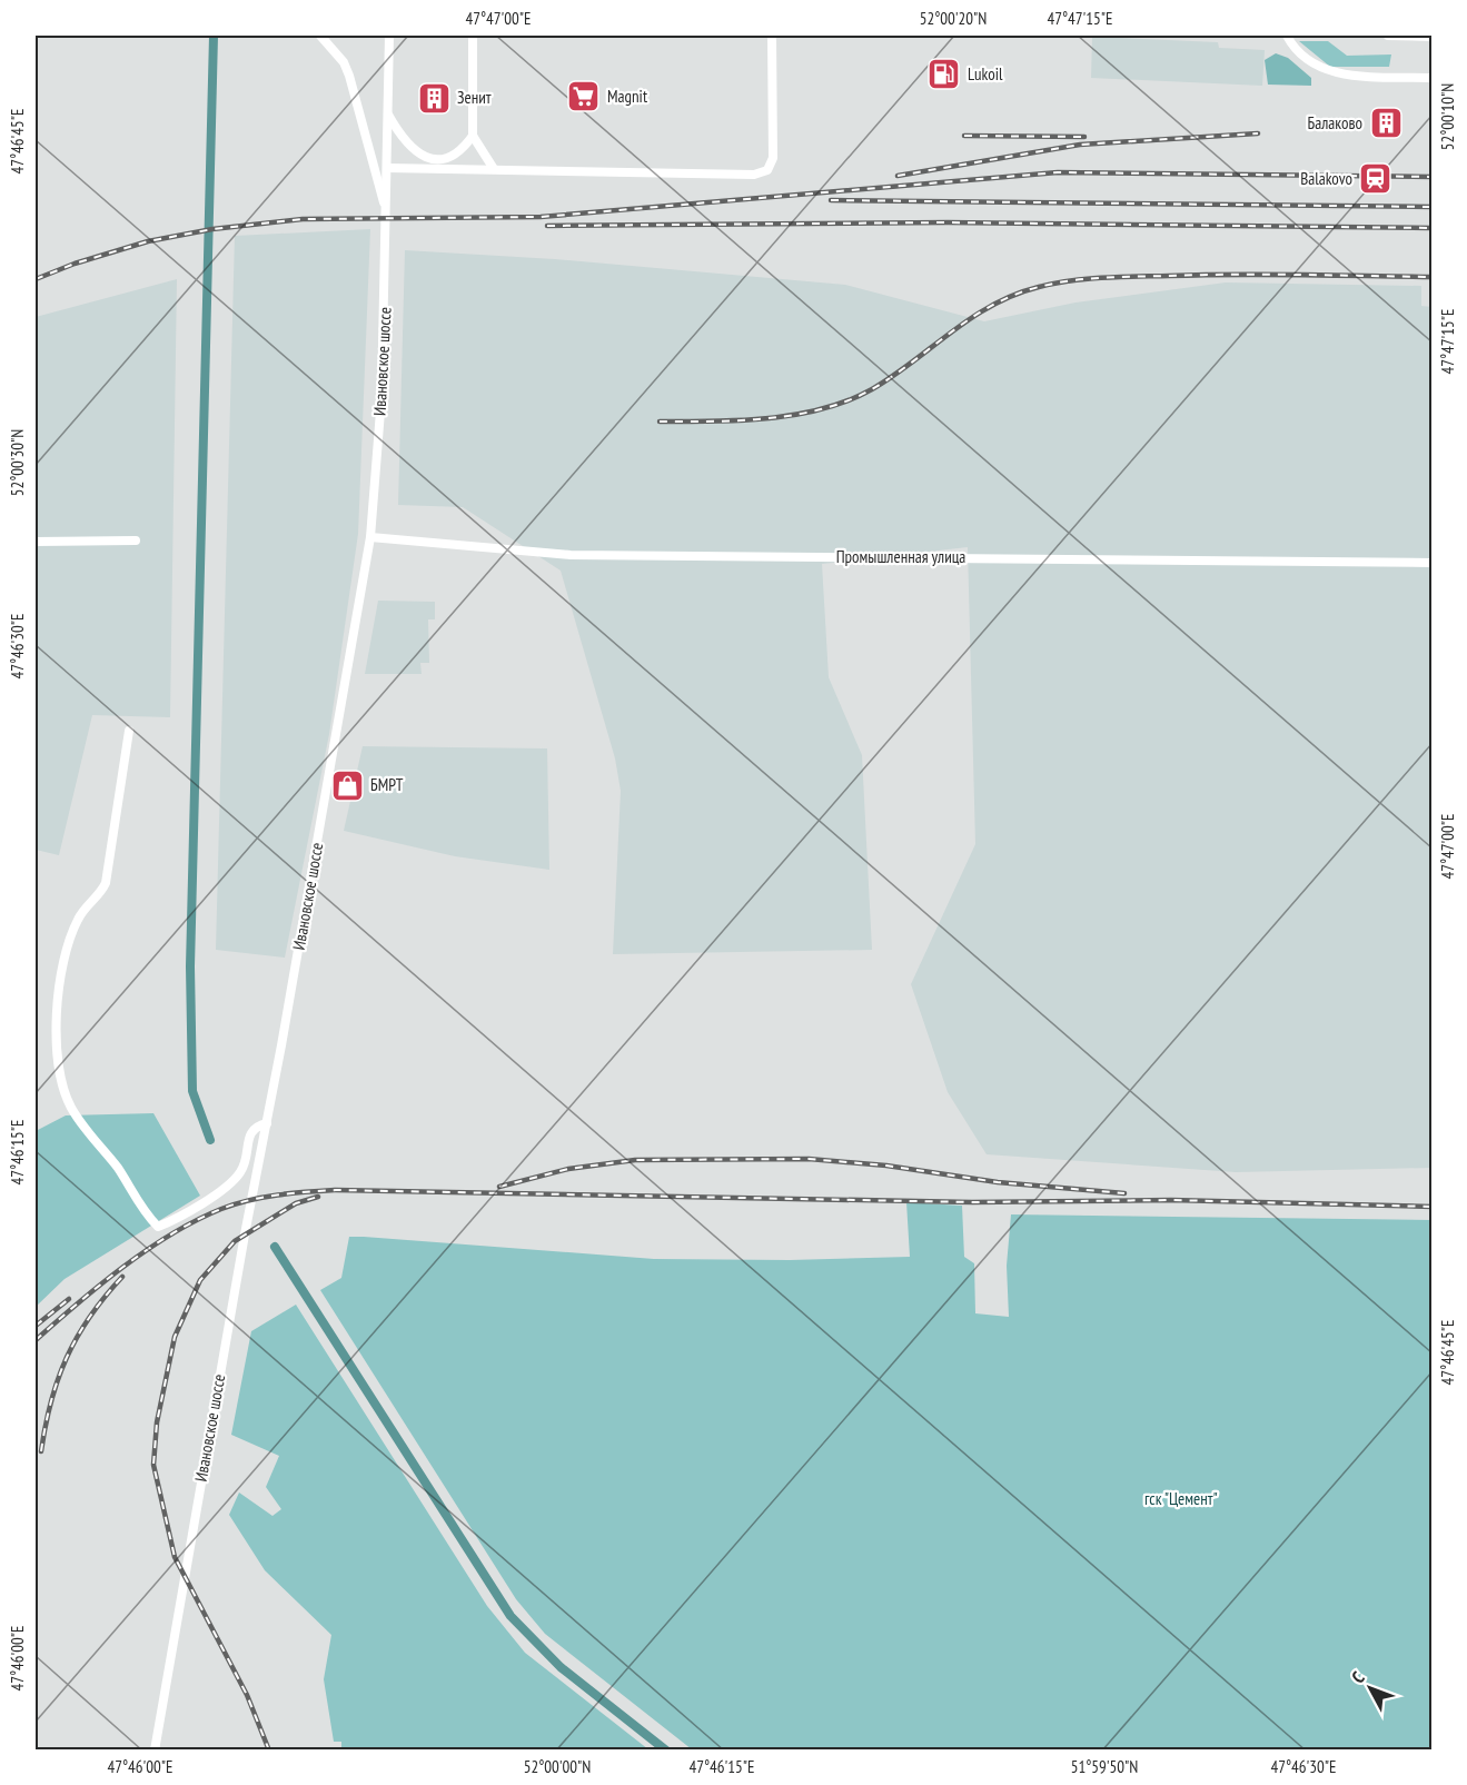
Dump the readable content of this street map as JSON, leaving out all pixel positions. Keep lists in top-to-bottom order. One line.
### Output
{"streets":{"street":["Ивановское шоссе","Промышленная улица"]},"crossings":[["Ивановское шоссе","Промышленная улица"]],"parks":["гск \"Цемент\""],"places":{"fuel station":["Lukoil"],"supermarket":["Magnit"],"building":["Зенит","Балаково"],"station":["Balakovo"],"shop":["БМРТ"]},"north":"top left","coordinates":["47°47'00\"E","52°00'20\"N","47°47'15\"E","52°00'10\"N","47°46'45\"E","52°00'30\"N","47°46'30\"E","47°46'15\"E","47°46'00\"E","52°00'00\"N","51°59'50\"N"]}
